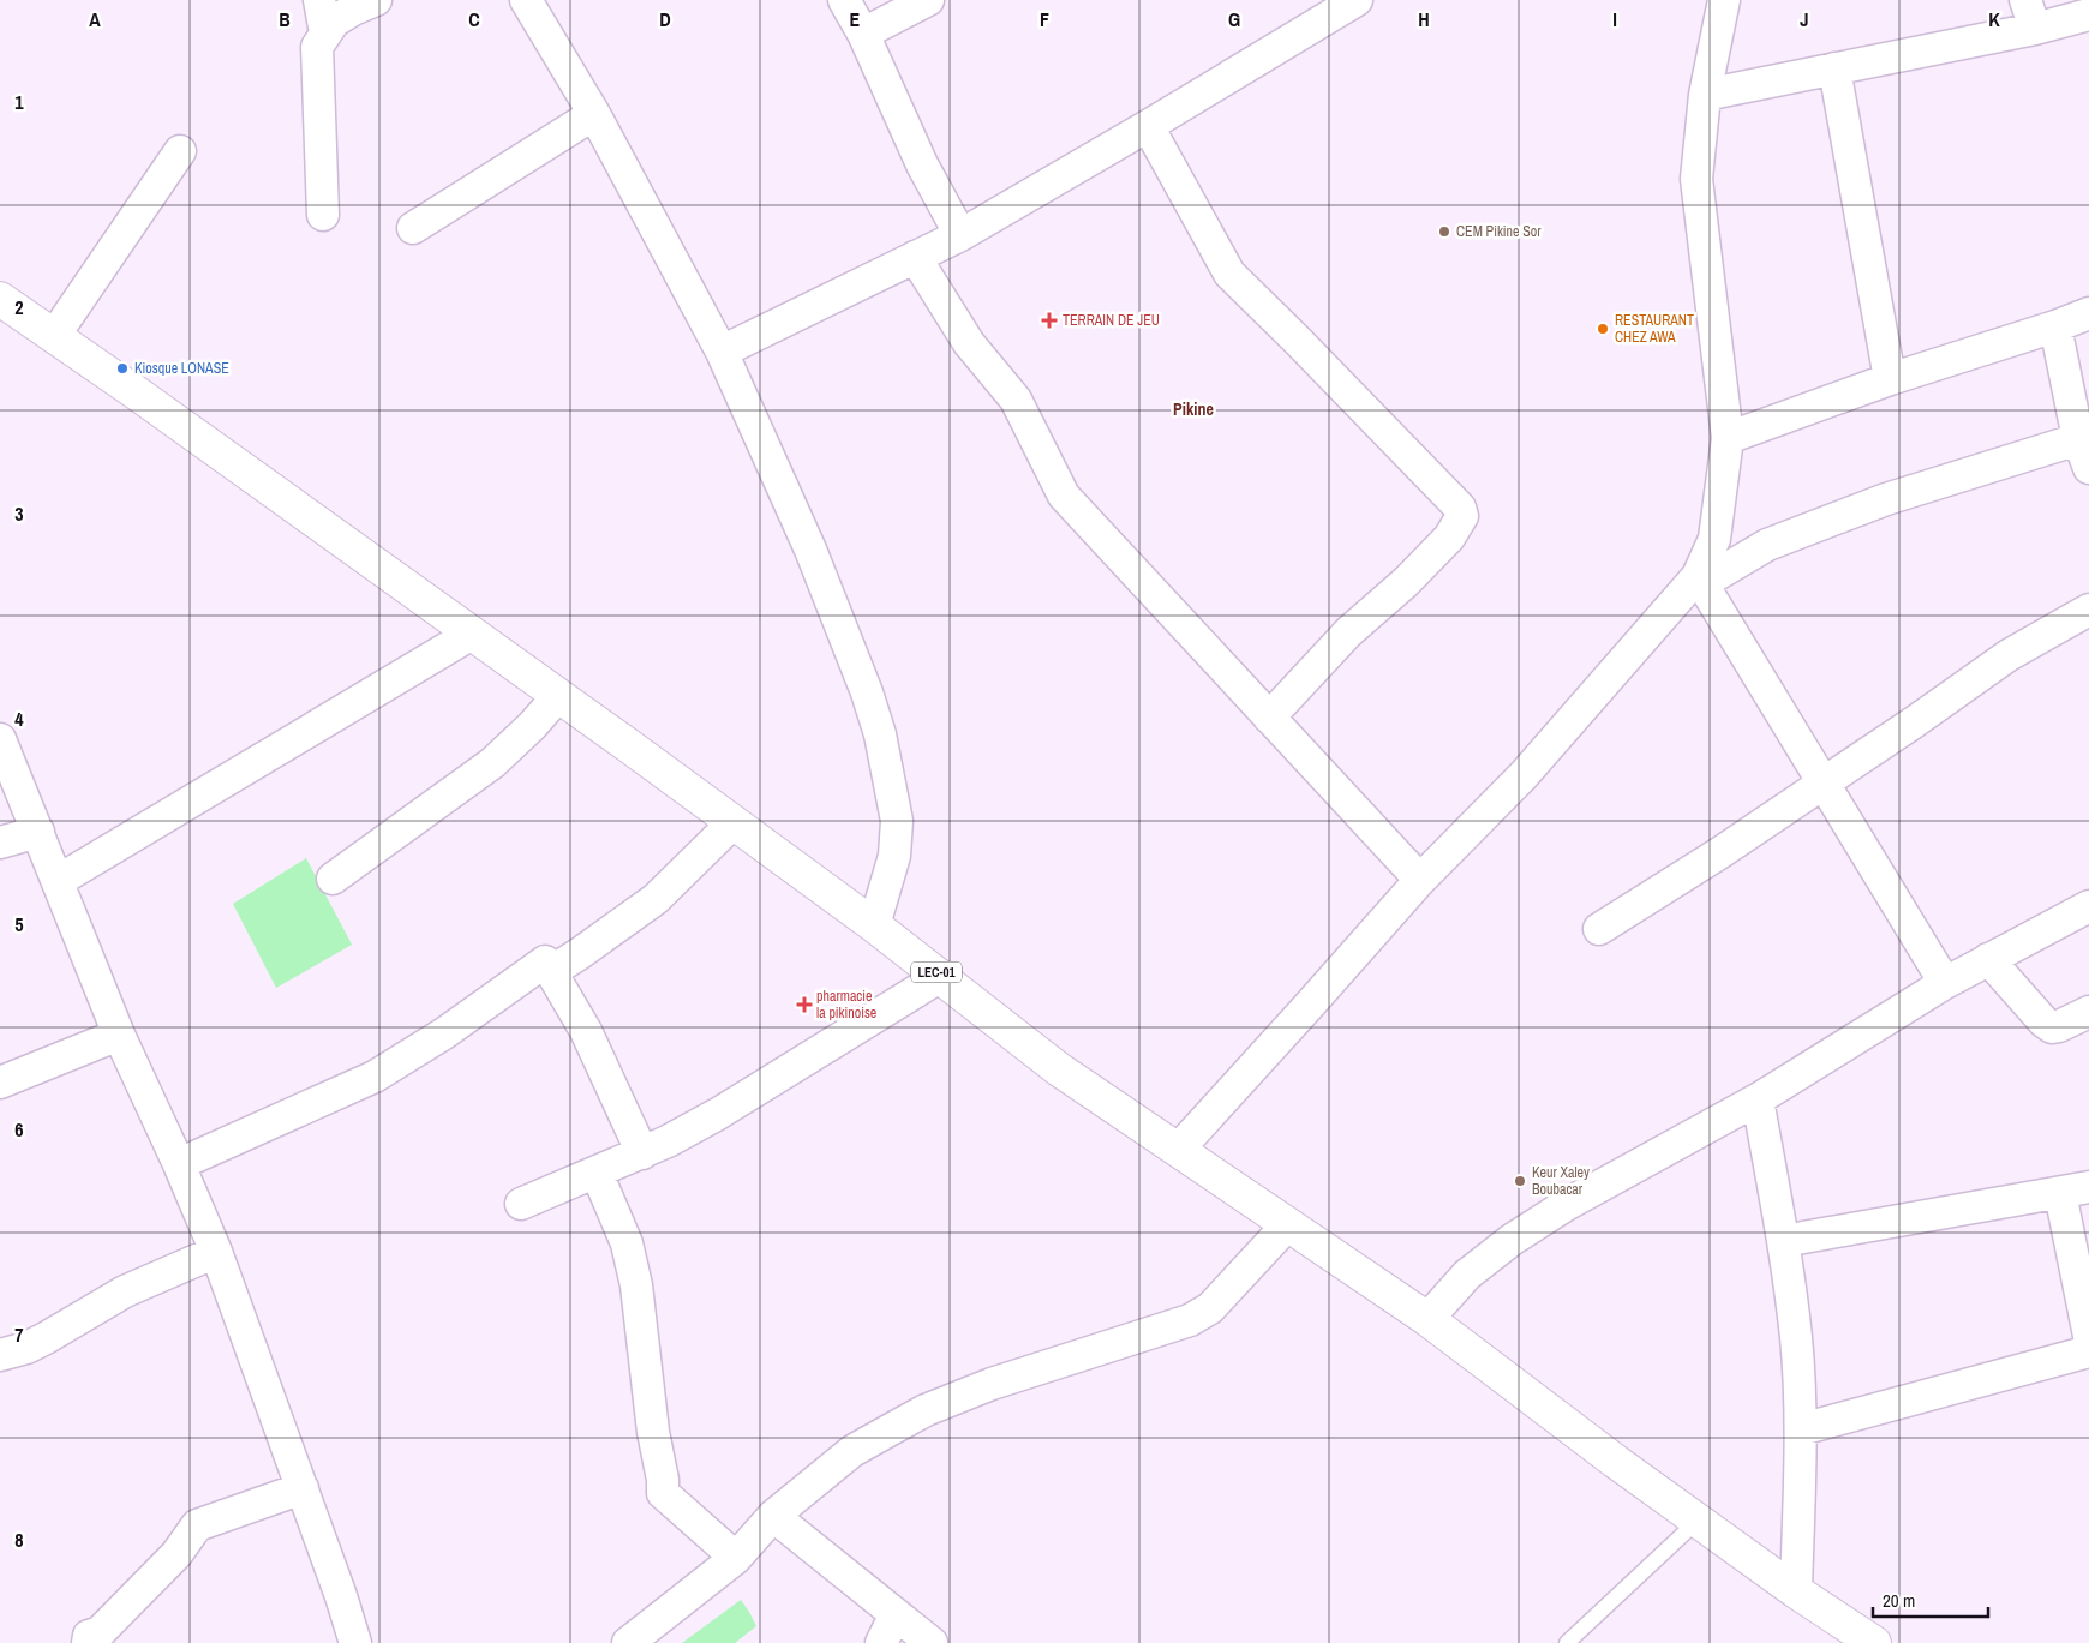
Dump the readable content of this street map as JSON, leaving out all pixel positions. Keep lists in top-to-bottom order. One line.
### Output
{"streets":{"highway":["LEC-01"]},"districts":["Pikine"],"places":{"other":["CEM Pikine Sor","RESTAURANT CHEZ AWA","Kiosque LONASE","Keur Xaley Boubacar"],"health":["TERRAIN DE JEU","pharmacie la pikinoise"]},"scale_bar":"20 m","grid":{"columns":["A","B","C","D","E","F","G","H","I","J","K"],"rows":["1","2","3","4","5","6","7","8"]}}
